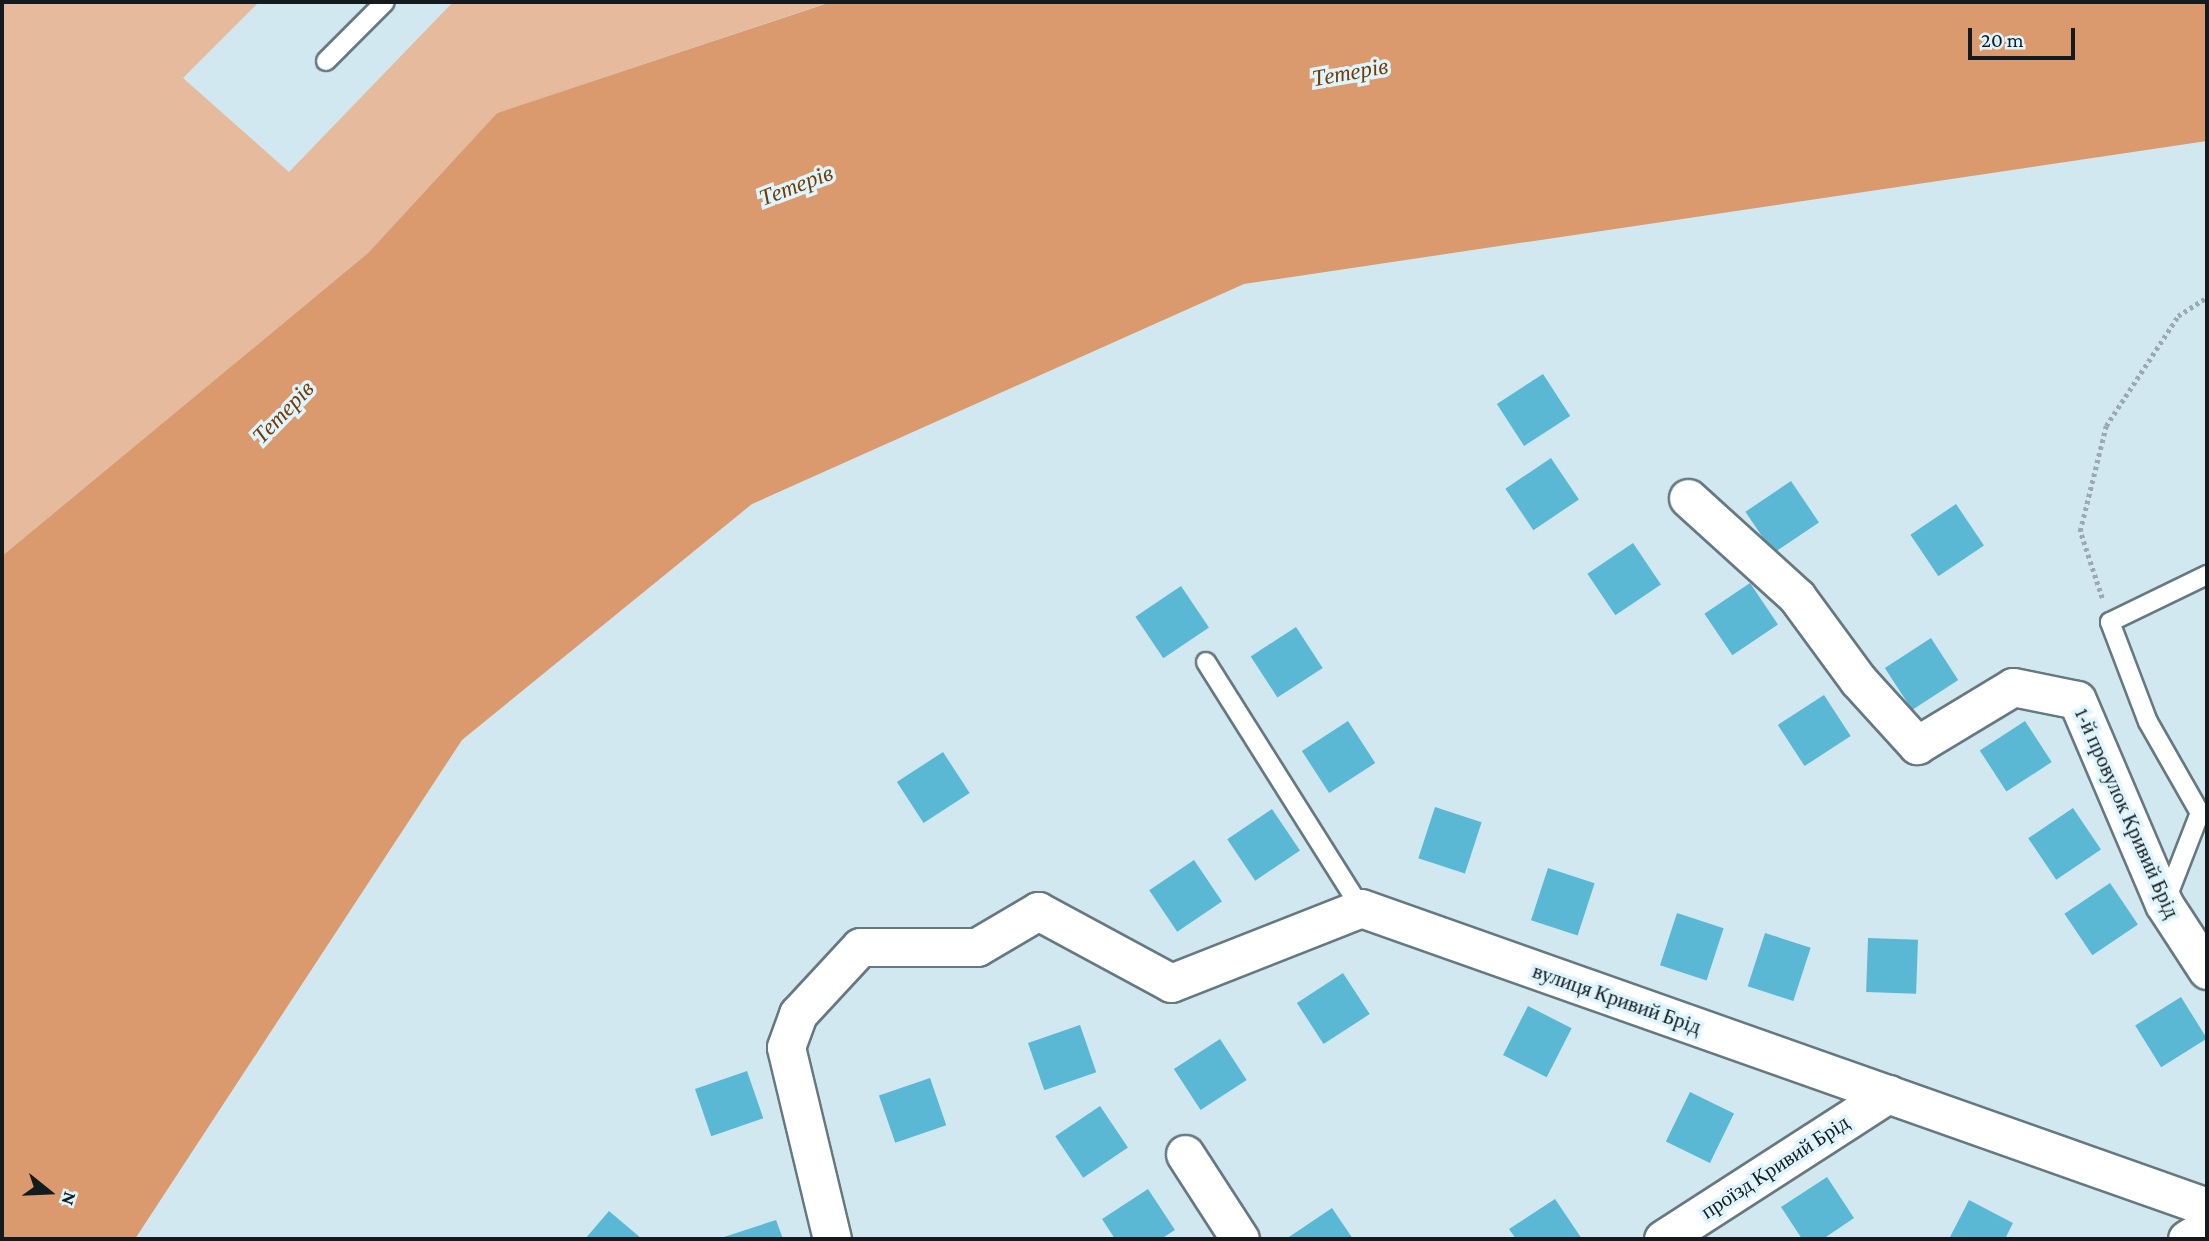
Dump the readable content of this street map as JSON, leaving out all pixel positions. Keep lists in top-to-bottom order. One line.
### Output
{"streets":{"street":["1-й провулок Кривий Брід","вулиця Кривий Брід","проїзд Кривий Брід"]},"crossings":[["вулиця Кривий Брід","проїзд Кривий Брід"]],"water":["Тетерів"],"scale_bar":"20 m","north":"right"}
